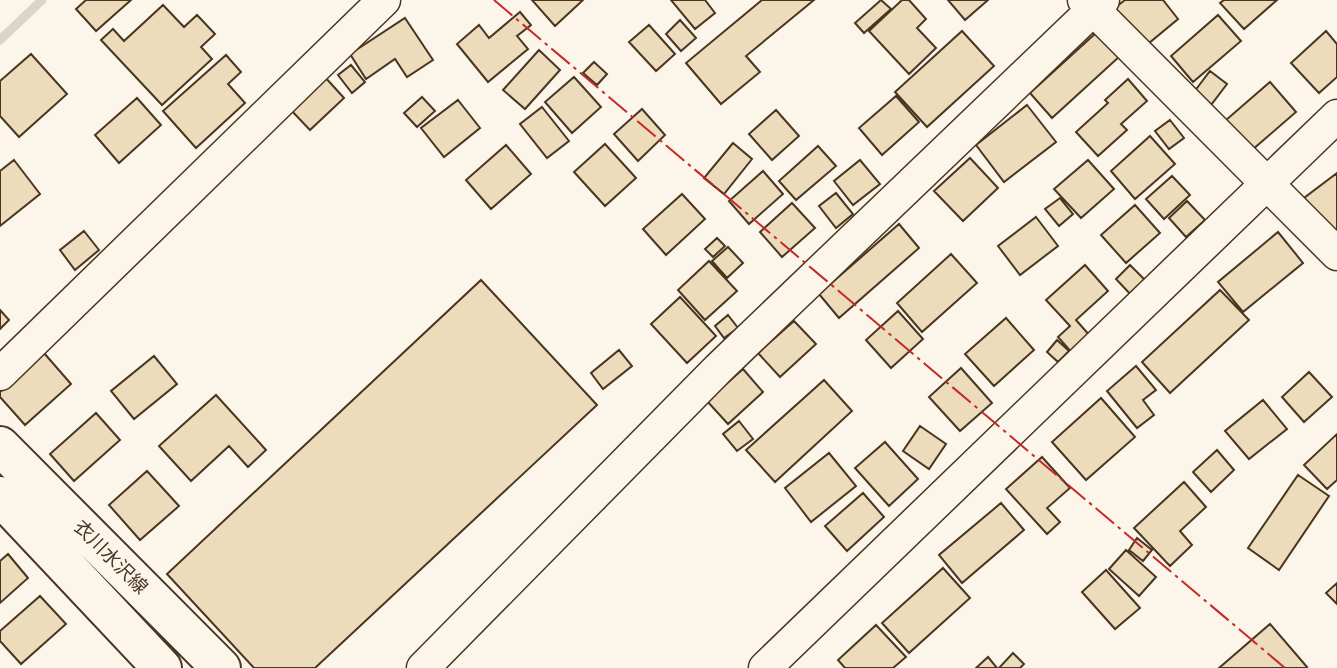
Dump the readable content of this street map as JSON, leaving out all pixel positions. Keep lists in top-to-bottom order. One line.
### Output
{"streets":{"main road":["衣川水沢線"]}}
